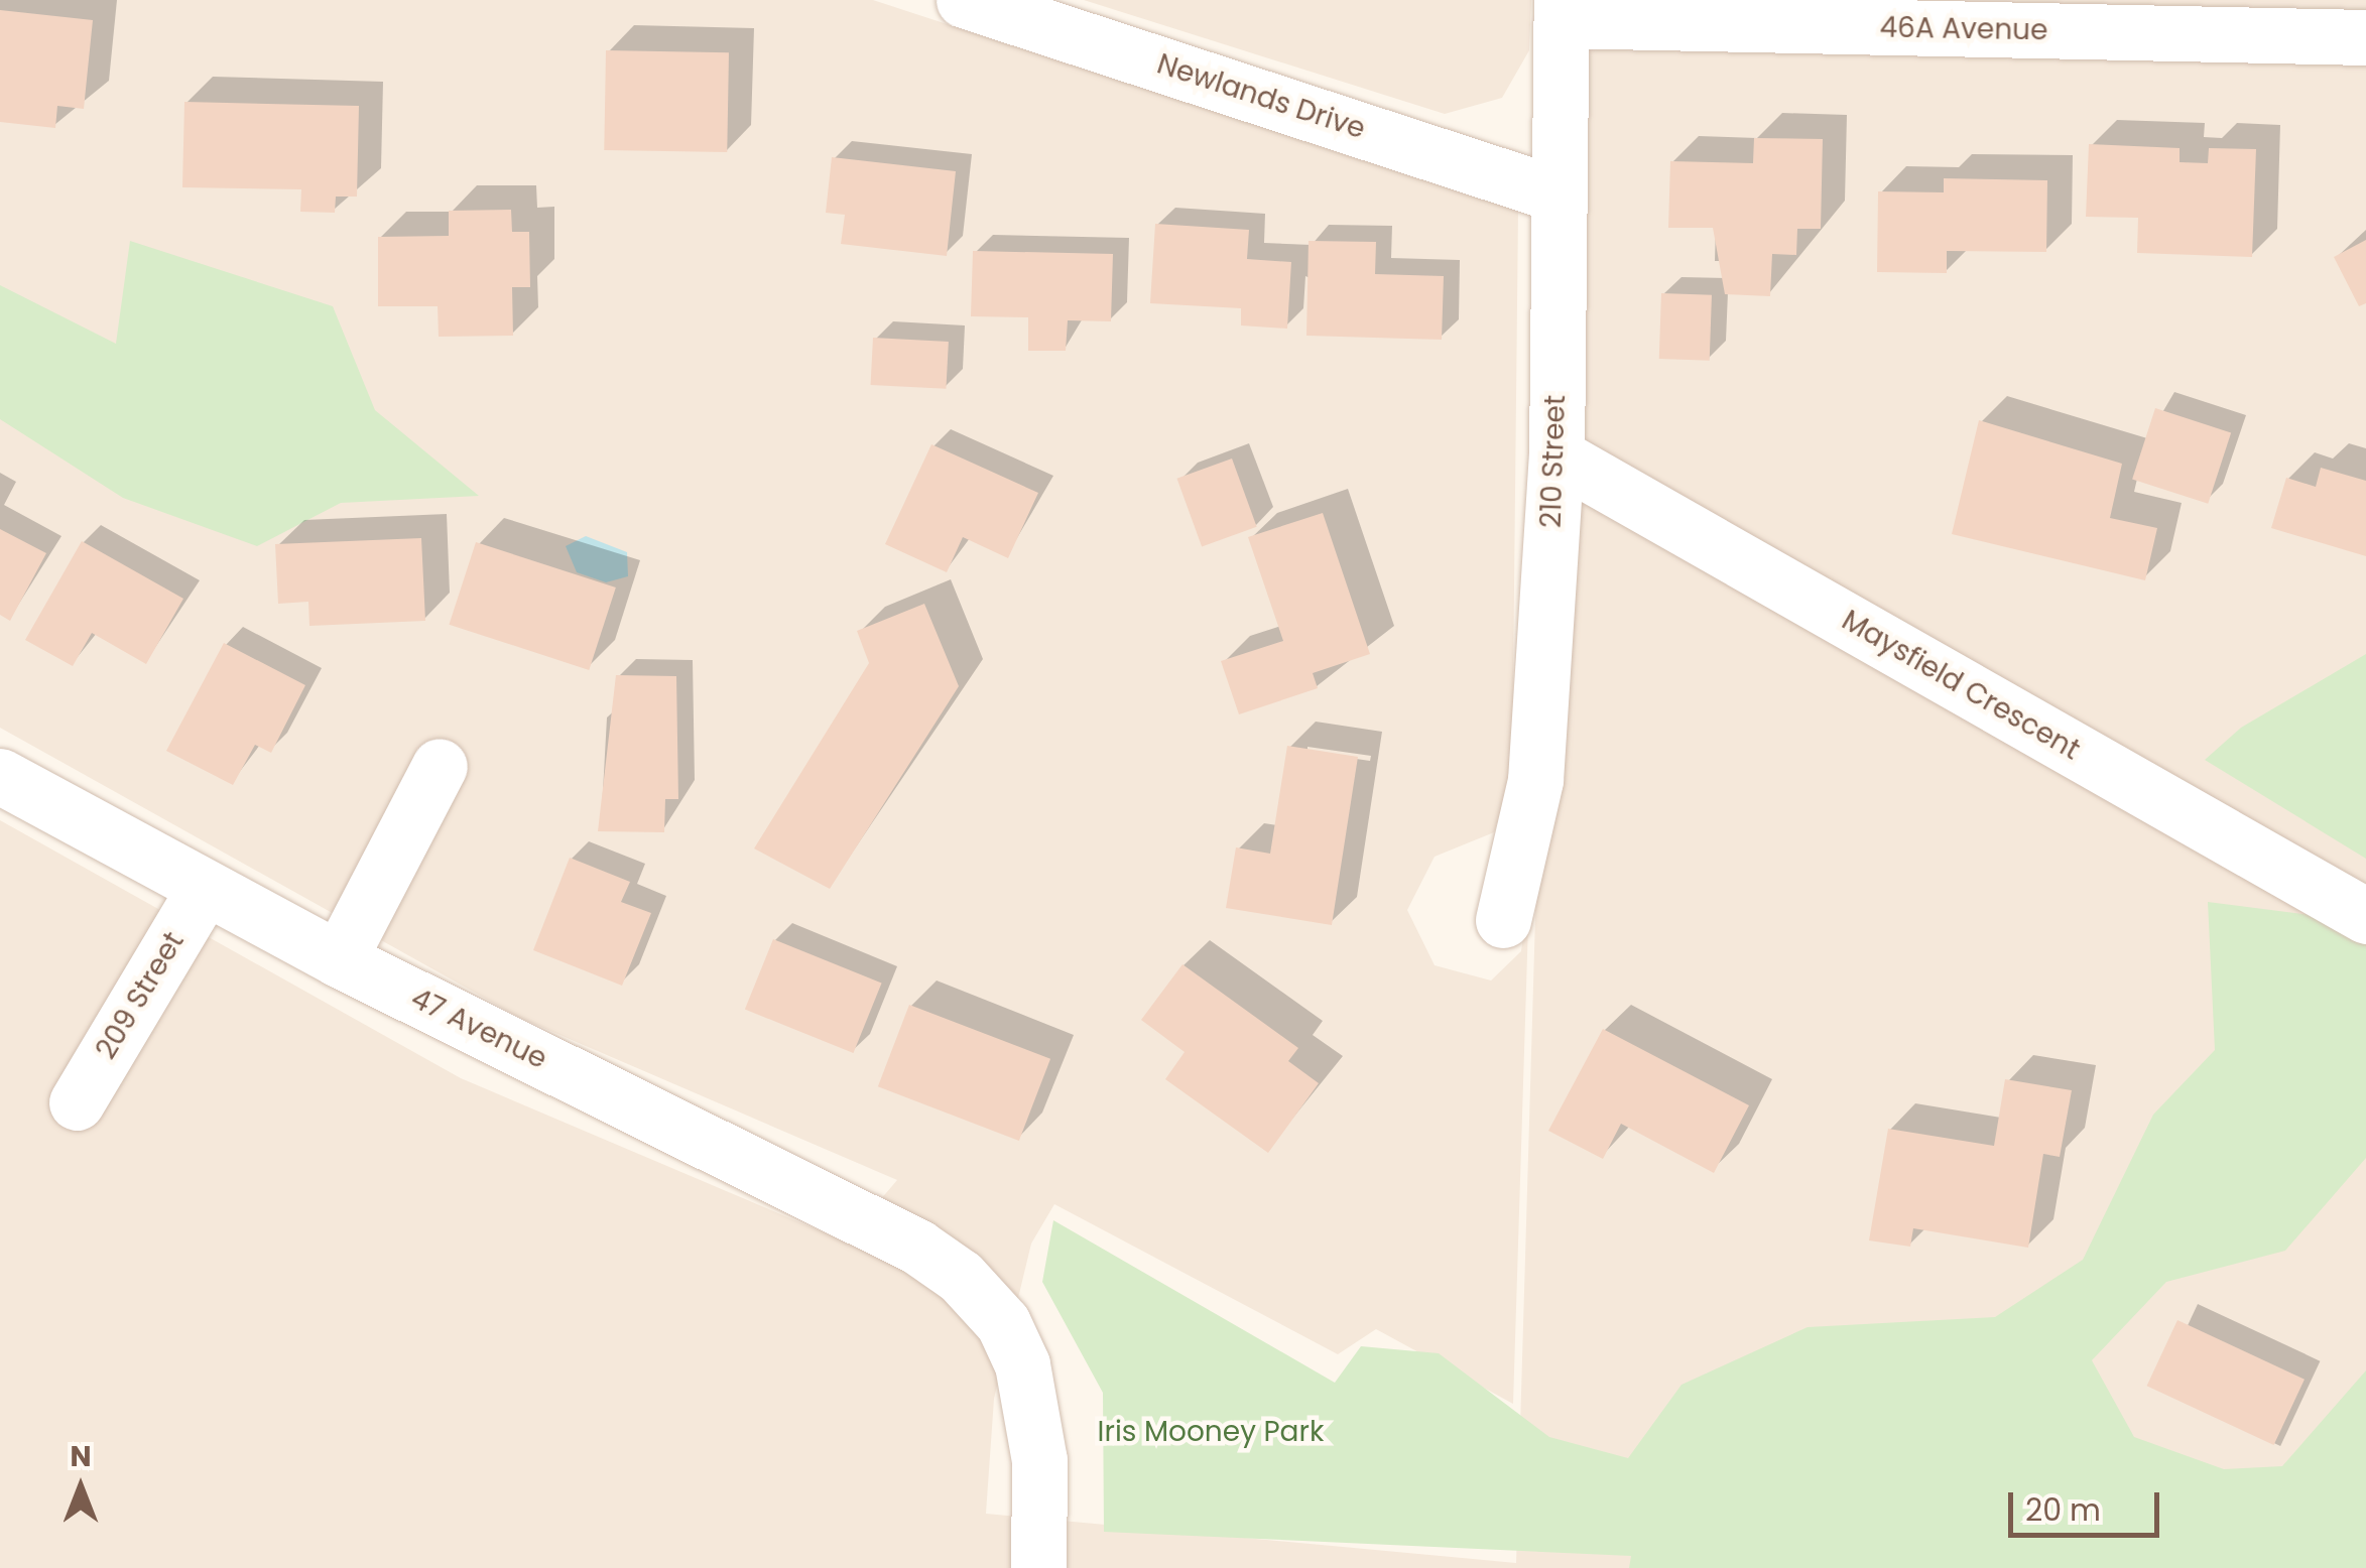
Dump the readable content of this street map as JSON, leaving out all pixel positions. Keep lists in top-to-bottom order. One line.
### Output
{"streets":{"street":["46A Avenue","Newlands Drive","210 Street","Maysfield Crescent","209 Street","47 Avenue"]},"crossings":[["46A Avenue","210 Street"],["Newlands Drive","210 Street"],["210 Street","Maysfield Crescent"],["209 Street","47 Avenue"]],"parks":["Iris Mooney Park"],"scale_bar":"20 m","north":"top"}
